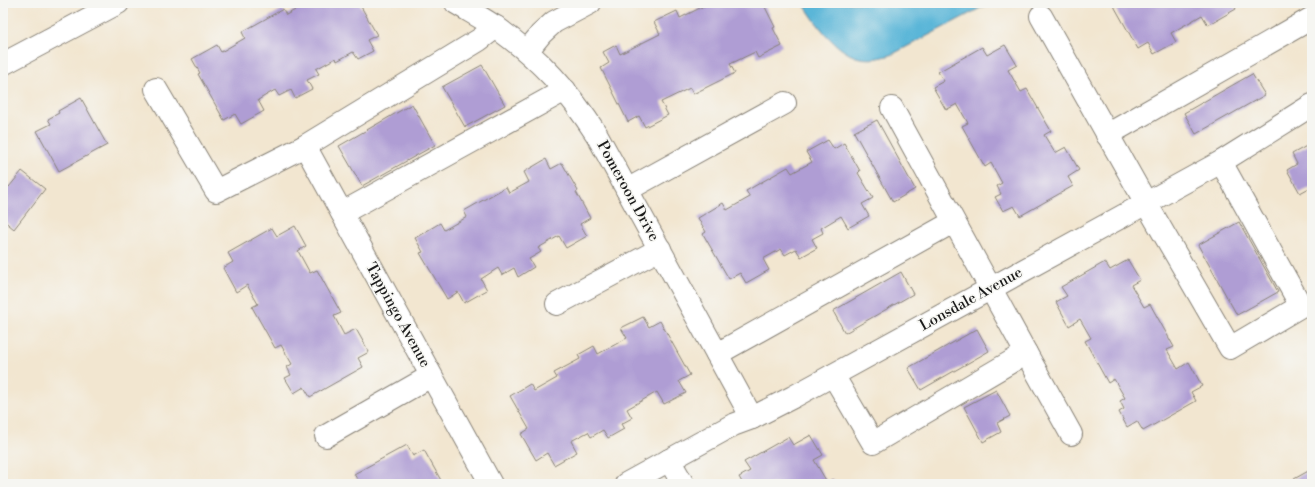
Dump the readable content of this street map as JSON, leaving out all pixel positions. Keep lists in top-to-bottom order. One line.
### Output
{"streets":{"street":["Pomeroon Drive","Lonsdale Avenue","Tappingo Avenue"]},"crossings":[["Pomeroon Drive","Lonsdale Avenue"]]}
